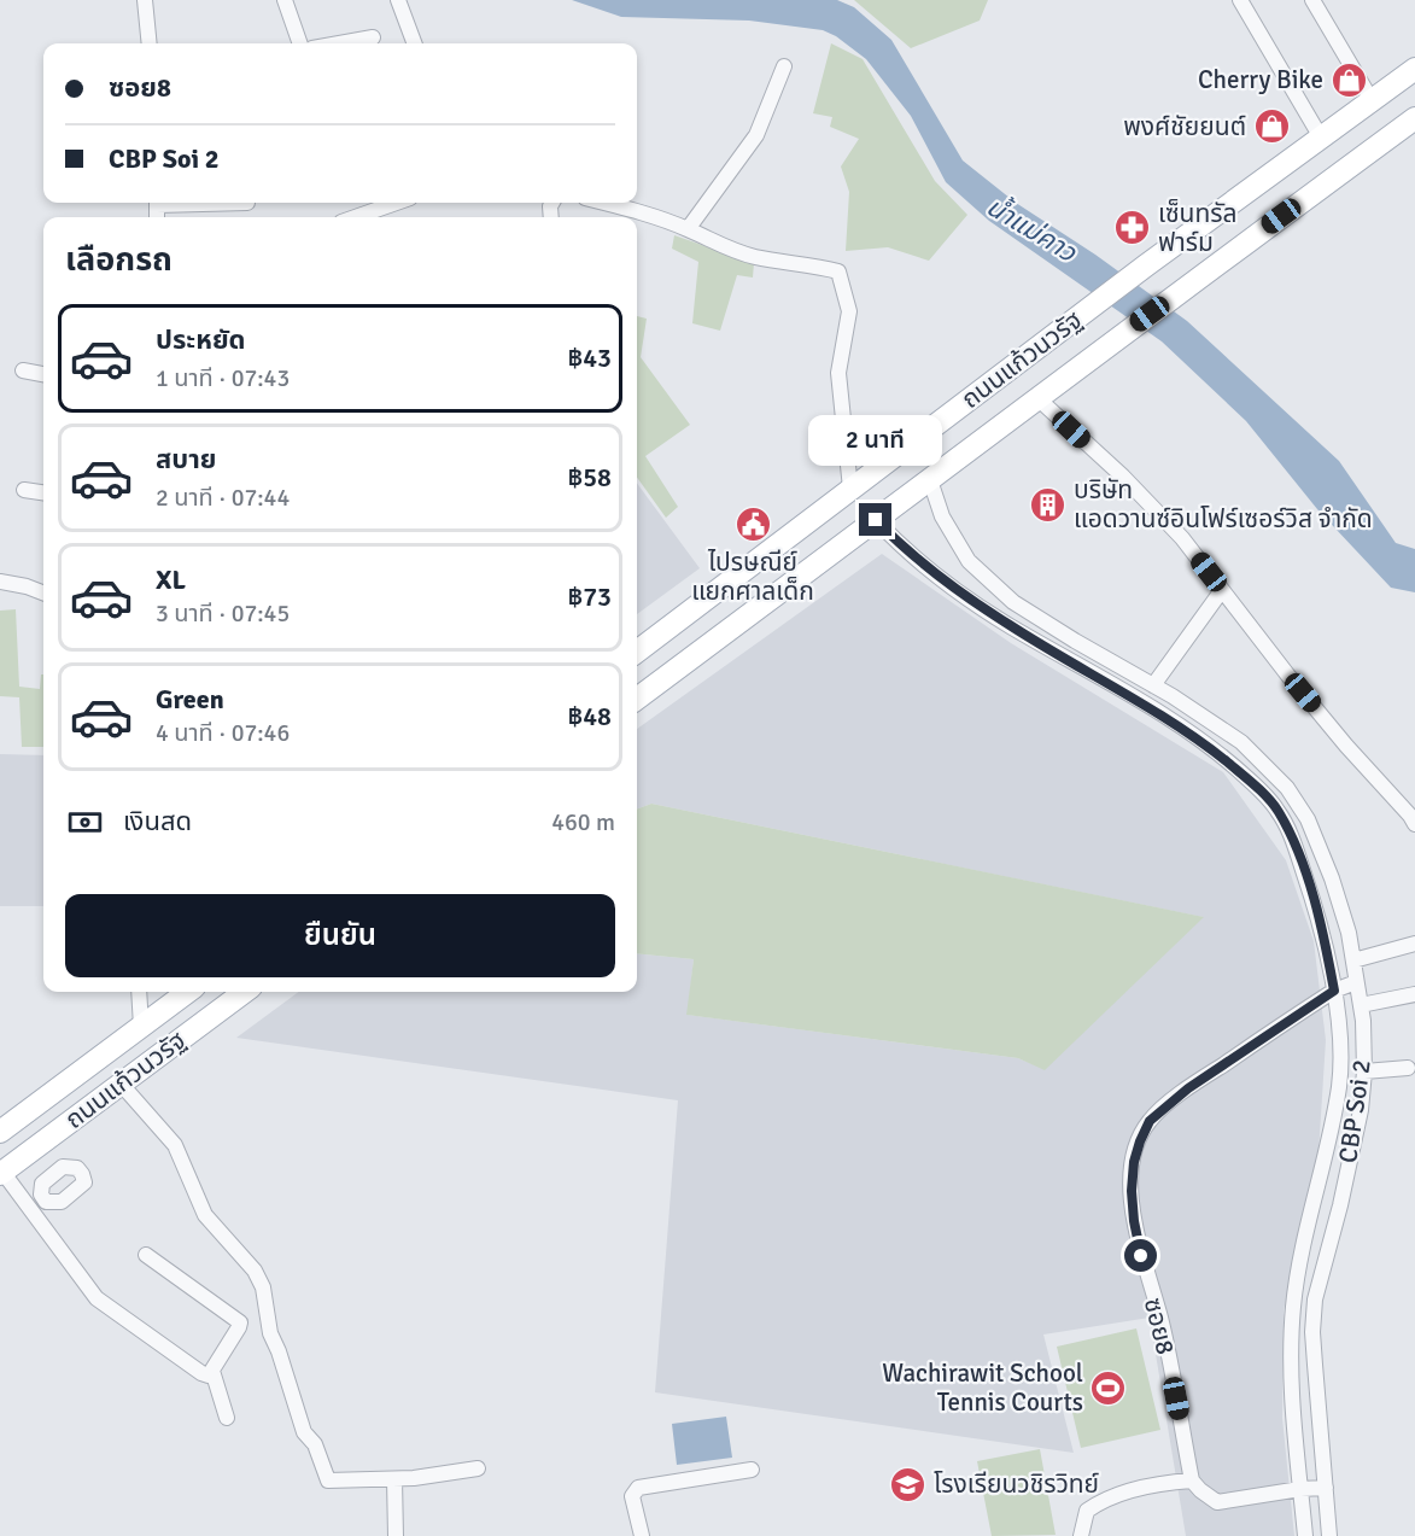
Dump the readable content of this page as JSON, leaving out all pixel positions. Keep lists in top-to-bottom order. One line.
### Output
{"streets":{"main road":["ถนนแก้วนวรัฐ"],"street":["CBP Soi 2","ซอย8"]},"crossings":[["ถนนแก้วนวรัฐ","CBP Soi 2"],["CBP Soi 2","ซอย8"]],"water":["น้ำแม่คาว"],"places":{"shop":["Cherry Bike","พงศ์ชัยยนต์"],"pharmacy":["เซ็นทรัล ฟาร์ม"],"building":["บริษัท แอดวานซ์อินโฟร์เซอร์วิส จำกัด"],"public building":["ไปรษณีย์ แยกศาลเด็ก"],"sports":["Wachirawit School Tennis Courts"],"school or university":["โรงเรียนวชิรวิทย์"]},"page":{"banner":["ซอย8","CBP Soi 2"],"heading":"เลือกรถ","list":[{"name":"ประหยัด","note":"1 นาที · 07:43","value":"฿43"},{"name":"สบาย","note":"2 นาที · 07:44","value":"฿58"},{"name":"XL","note":"3 นาที · 07:45","value":"฿73"},{"name":"Green","note":"4 นาที · 07:46","value":"฿48"}],"bubble":"2 นาที","pay":["เงินสด","460 m"],"buttons":"ยืนยัน"}}
